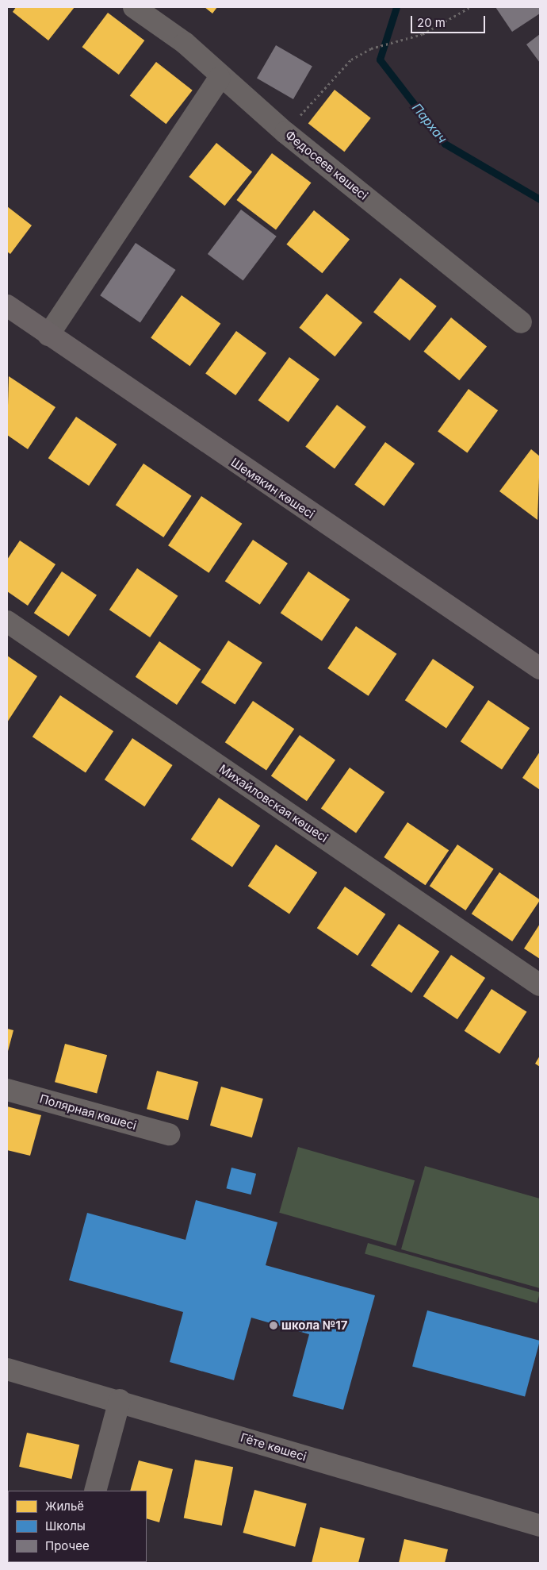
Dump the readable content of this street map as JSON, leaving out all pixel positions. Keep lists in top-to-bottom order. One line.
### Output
{"streets":{"main road":["Шемякин көшесі"],"street":["Федосеев көшесі","Михайловская көшесі","Полярная көшесі","Гёте көшесі"]},"water":["Пархач"],"places":["школа №17"],"legend":["Жильё","Школы","Прочее"],"scale_bar":"20 m"}
